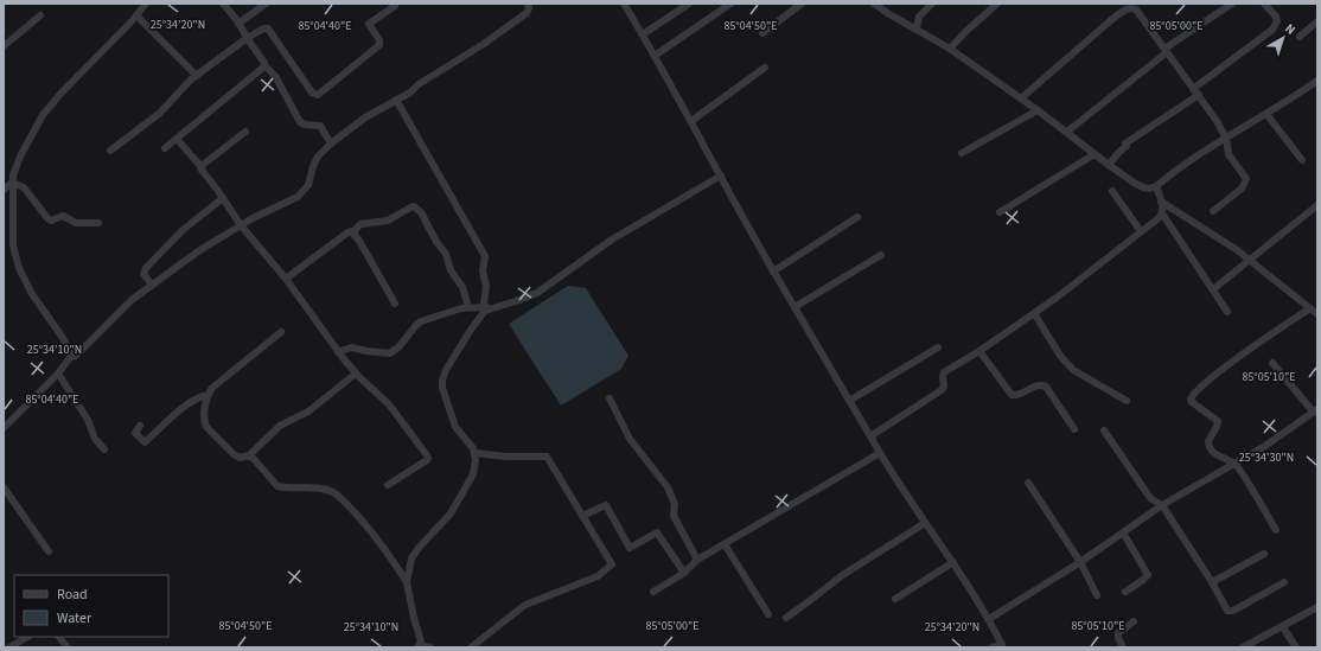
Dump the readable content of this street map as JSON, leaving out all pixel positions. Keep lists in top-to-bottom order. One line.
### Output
{"legend":["Road","Water"],"north":"top right","coordinates":["25°34'20\"N","85°04'40\"E","85°04'50\"E","85°05'00\"E","25°34'10\"N","85°05'10\"E","25°34'30\"N"]}
